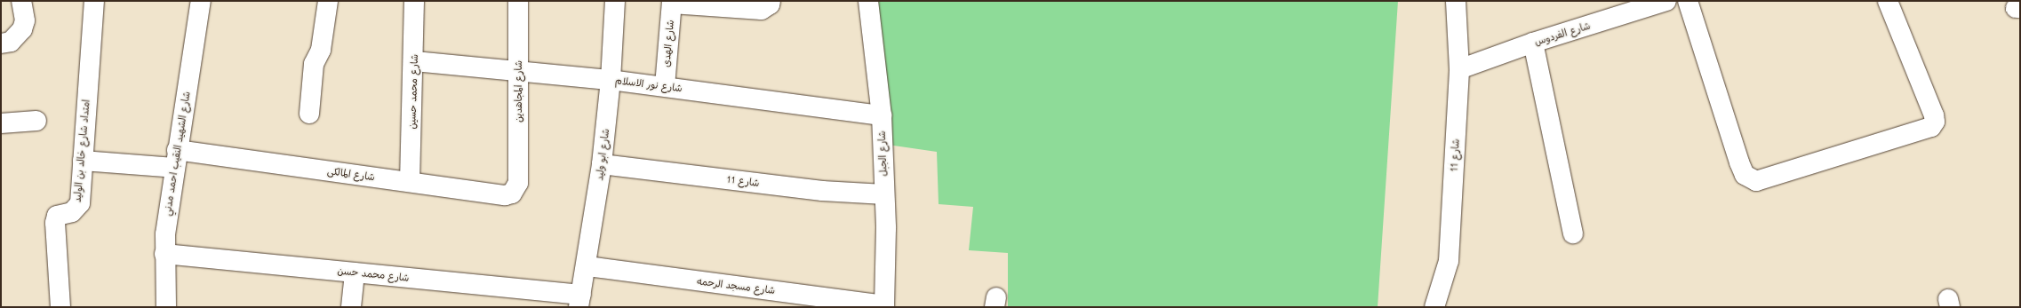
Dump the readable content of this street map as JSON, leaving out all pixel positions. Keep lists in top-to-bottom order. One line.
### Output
{"streets":{"street":["شارع الفردوس","شارع الهدى","شارع نور الاسلام","شارع محمد حسين","شارع المجاهدين","امتداد شارع خالد بن الوليد","شارع الشهيد النقيب احمد مدني","شارع الجبل","شارع ابو وليد","شارع 11","شارع المالكى","شارع محمد حسن","شارع مسجد الرحمه"]},"crossings":[["شارع الفردوس","شارع 11"],["شارع الهدى","شارع نور الاسلام"],["شارع نور الاسلام","شارع محمد حسين"],["شارع نور الاسلام","شارع المجاهدين"],["شارع نور الاسلام","شارع الجبل"],["شارع نور الاسلام","شارع ابو وليد"],["شارع محمد حسين","شارع المالكى"],["شارع المجاهدين","شارع المالكى"],["امتداد شارع خالد بن الوليد","شارع المالكى"],["شارع الشهيد النقيب احمد مدني","شارع المالكى"],["شارع الشهيد النقيب احمد مدني","شارع محمد حسن"],["شارع الجبل","شارع 11"],["شارع الجبل","شارع مسجد الرحمه"],["شارع ابو وليد","شارع 11"],["شارع ابو وليد","شارع محمد حسن"],["شارع ابو وليد","شارع مسجد الرحمه"]]}
